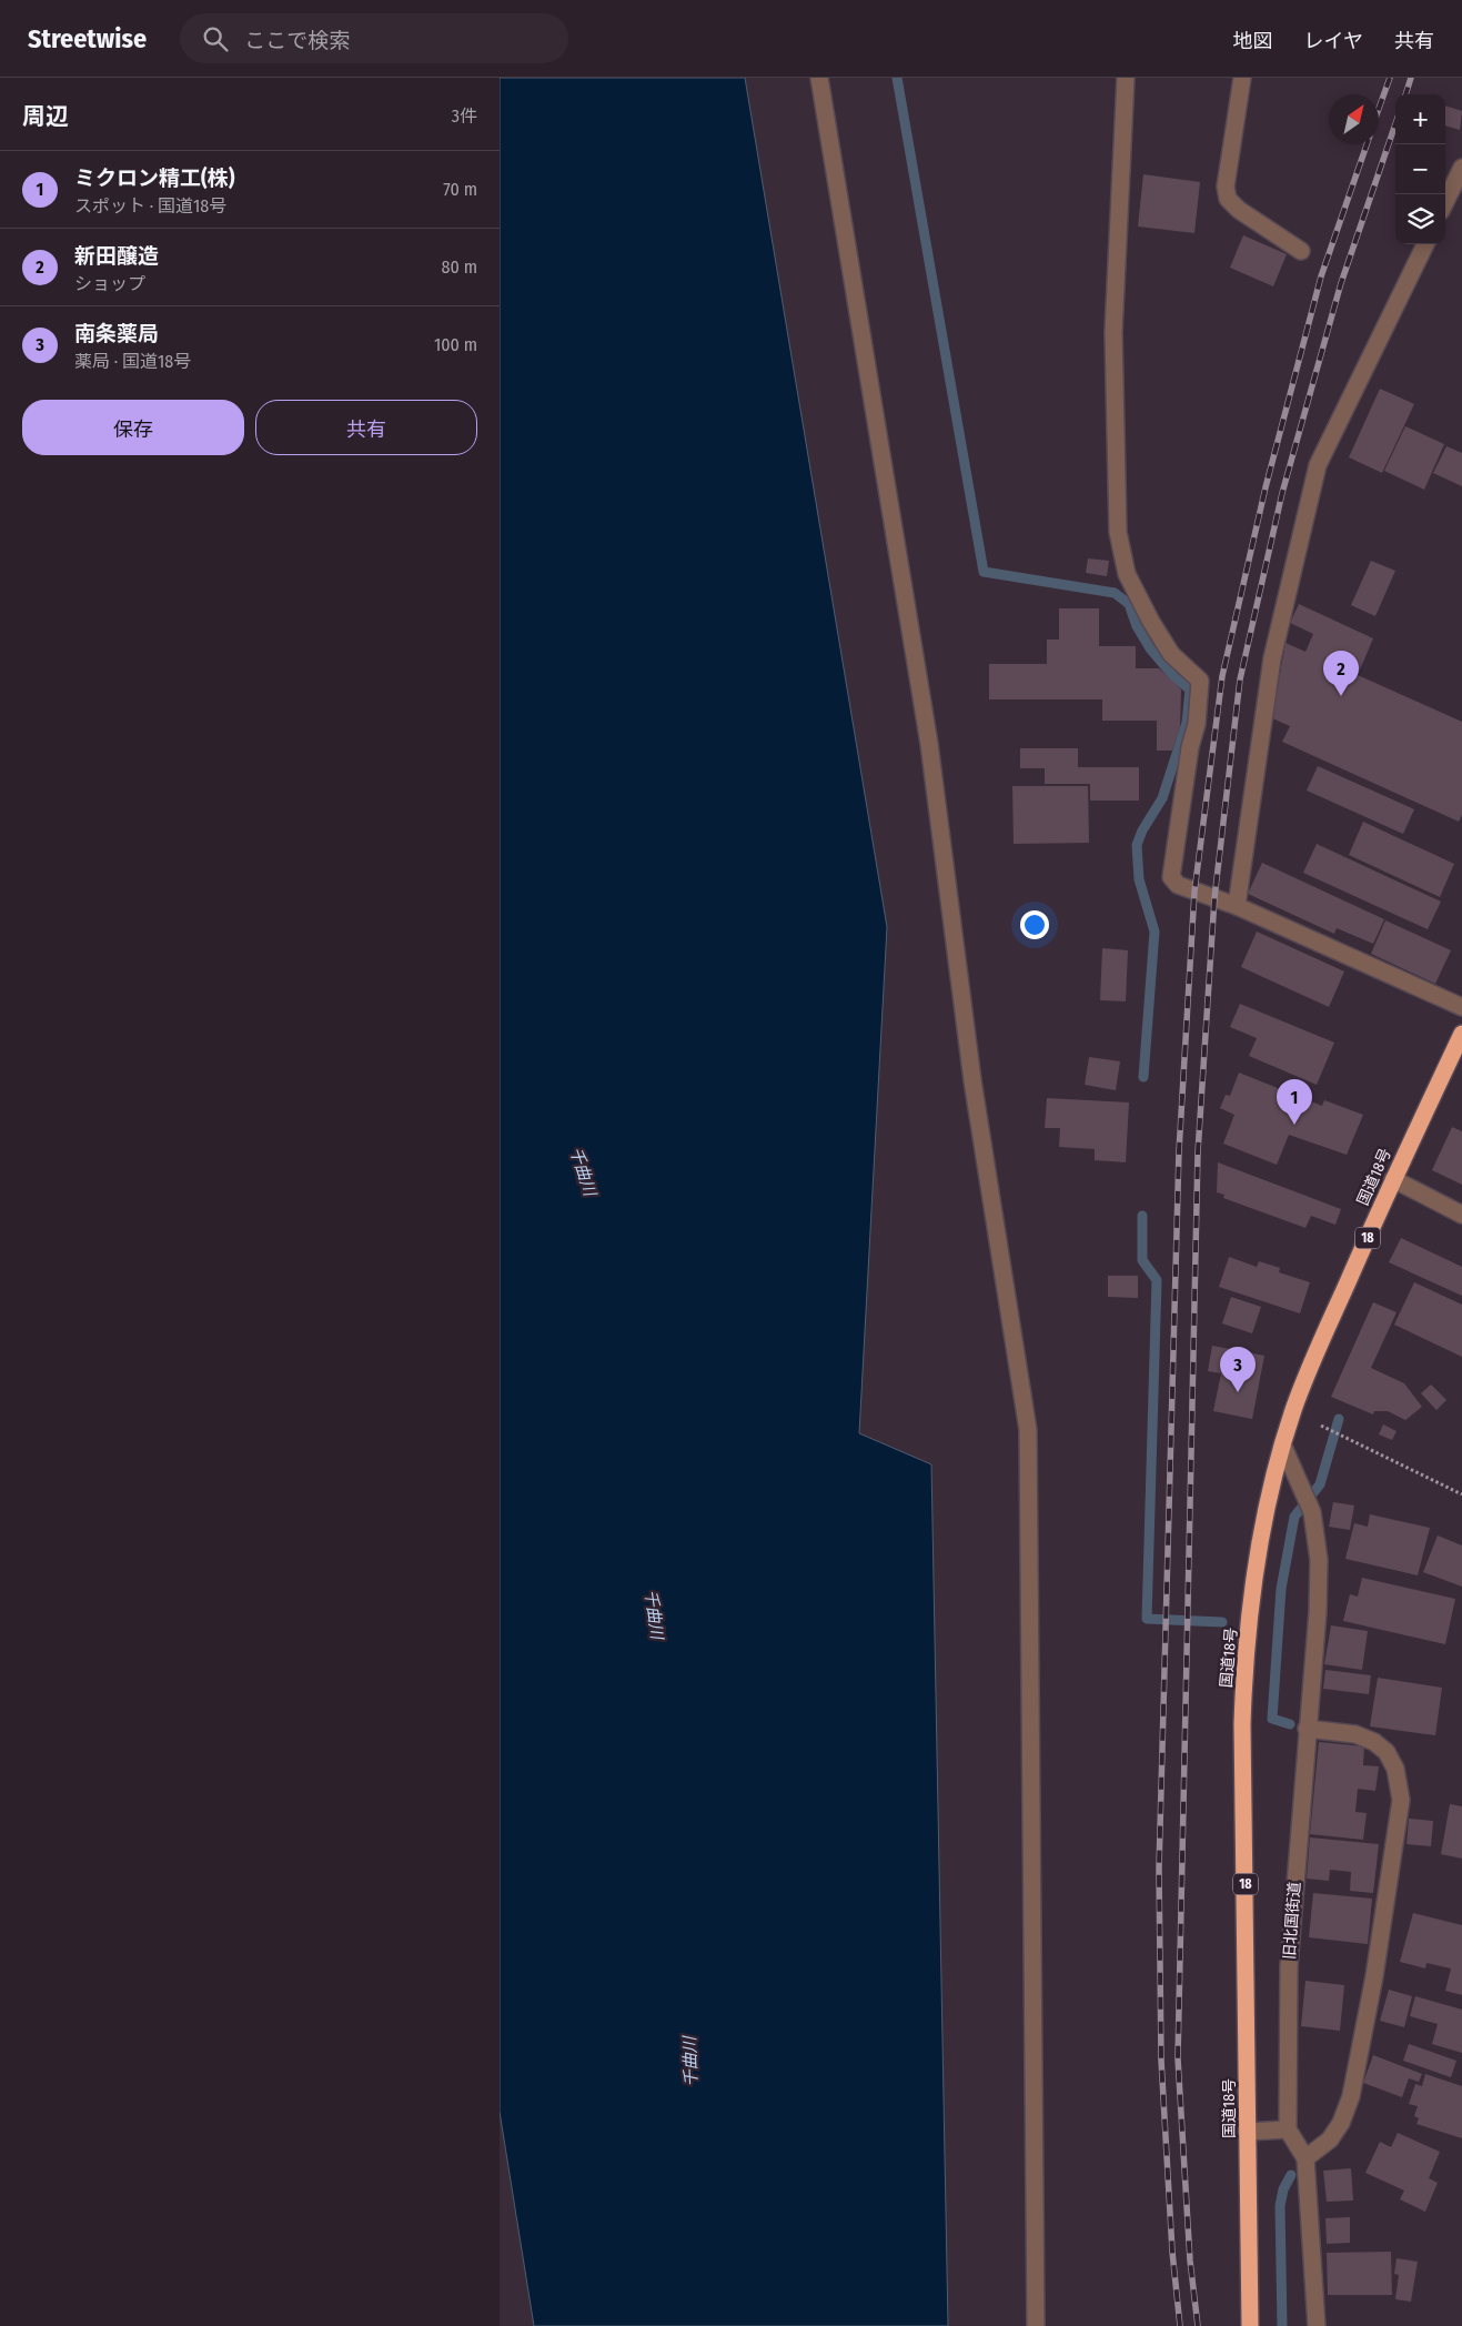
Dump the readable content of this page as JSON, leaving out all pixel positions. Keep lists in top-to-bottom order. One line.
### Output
{"streets":{"highway":["国道18号","18"],"street":["旧北国街道"]},"crossings":[["国道18号","旧北国街道"]],"water":["千曲川"],"north":"top right","page":{"header":"Streetwise","search":"ここで検索","nav":["地図","レイヤ","共有"],"heading":["周辺","3件"],"map_buttons":["+","−"],"list":[{"mark":"1","name":"ミクロン精工(株)","note":"スポット · 国道18号","value":"70 m"},{"mark":"2","name":"新田醸造","note":"ショップ","value":"80 m"},{"mark":"3","name":"南条薬局","note":"薬局 · 国道18号","value":"100 m"}],"buttons":["保存","共有"],"pins":["2","1","3"]}}
